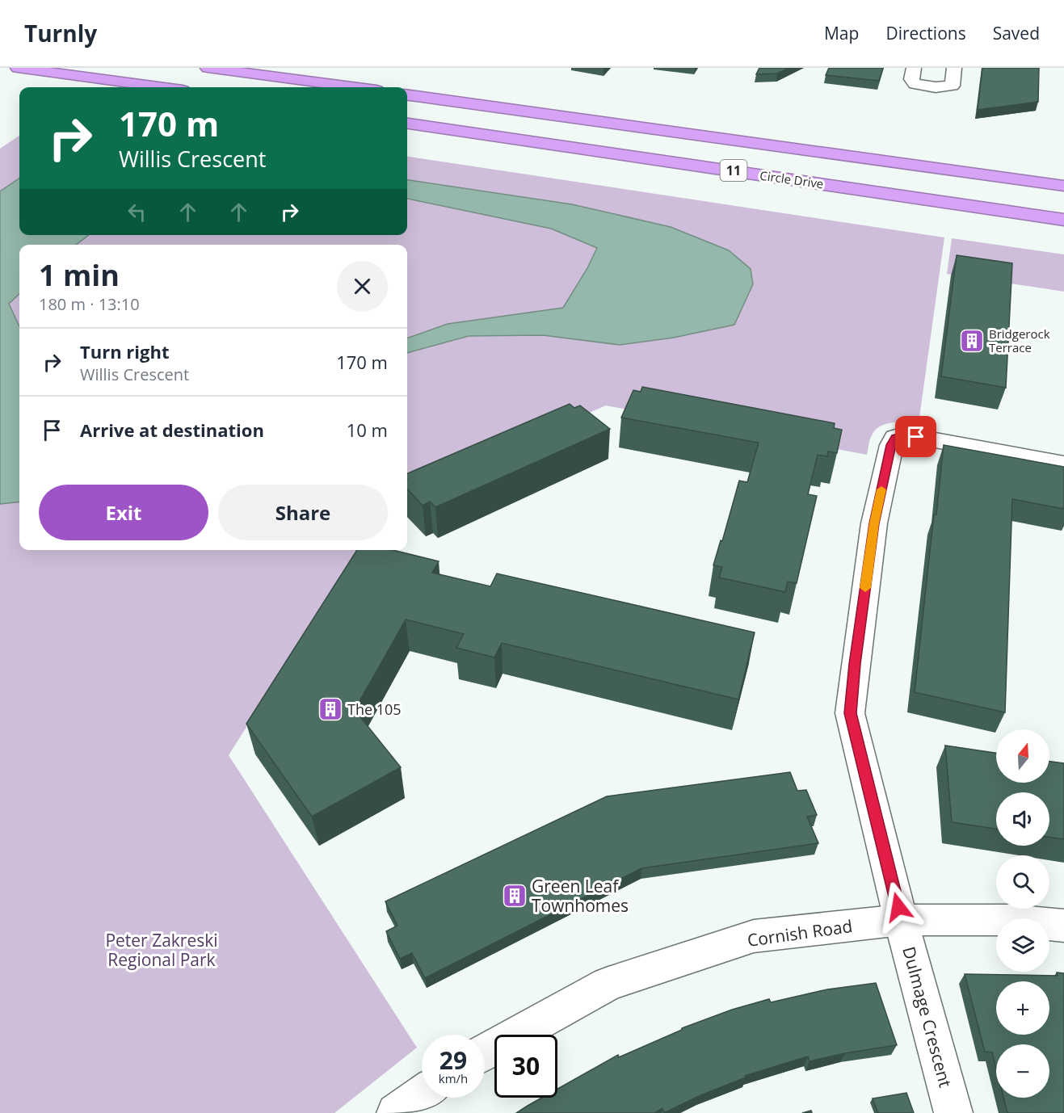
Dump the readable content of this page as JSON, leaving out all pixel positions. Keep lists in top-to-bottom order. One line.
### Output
{"streets":{"highway":["11","Circle Drive"],"street":["Cornish Road","Dulmage Crescent"]},"crossings":[["Cornish Road","Dulmage Crescent"]],"parks":["Peter Zakreski Regional Park"],"places":{"building":["Bridgerock Terrace","The 105","Green Leaf Townhomes"]},"north":"top","page":{"header":"Turnly","nav":["Map","Directions","Saved"],"turn":["170 m","Willis Crescent"],"heading":["1 min","180 m · 13:10"],"list":[{"name":"Turn right","note":"Willis Crescent","value":"170 m"},{"name":"Arrive at destination","value":"10 m"}],"buttons":["Exit","Share"],"map_buttons":["+","−"],"speed":"29 km/h","limit":"30"}}
